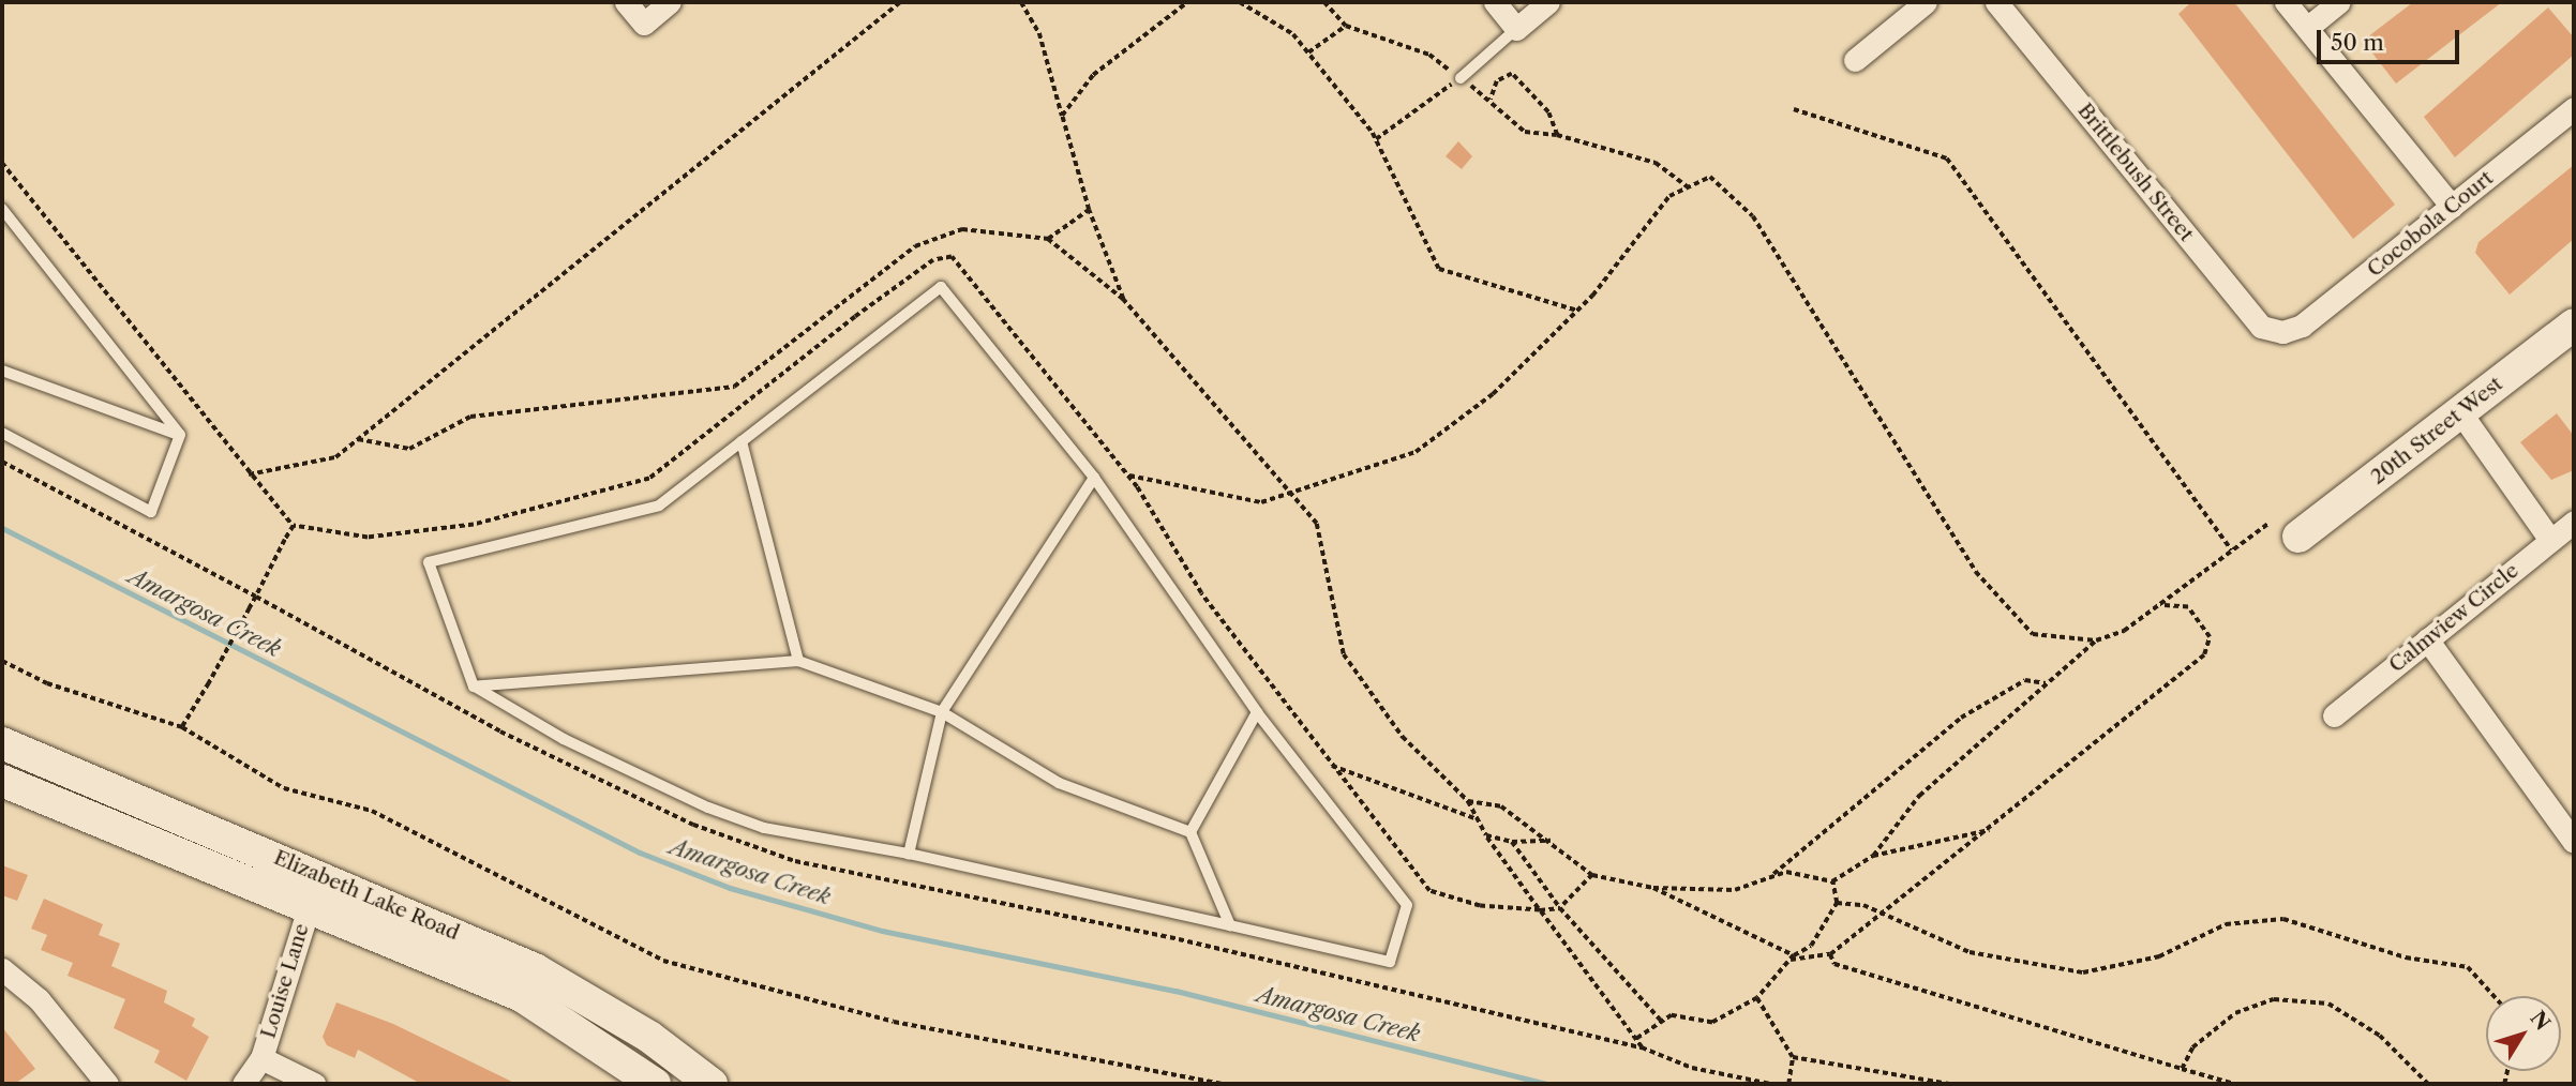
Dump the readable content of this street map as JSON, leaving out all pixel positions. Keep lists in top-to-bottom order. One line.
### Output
{"streets":{"main road":["20th Street West","Elizabeth Lake Road"],"street":["Brittlebush Street","Cocobola Court","Calmview Circle","Louise Lane"]},"crossings":[["Brittlebush Street","Cocobola Court"],["Elizabeth Lake Road","Louise Lane"]],"water":["Amargosa Creek"],"scale_bar":"50 m","north":"top right"}
